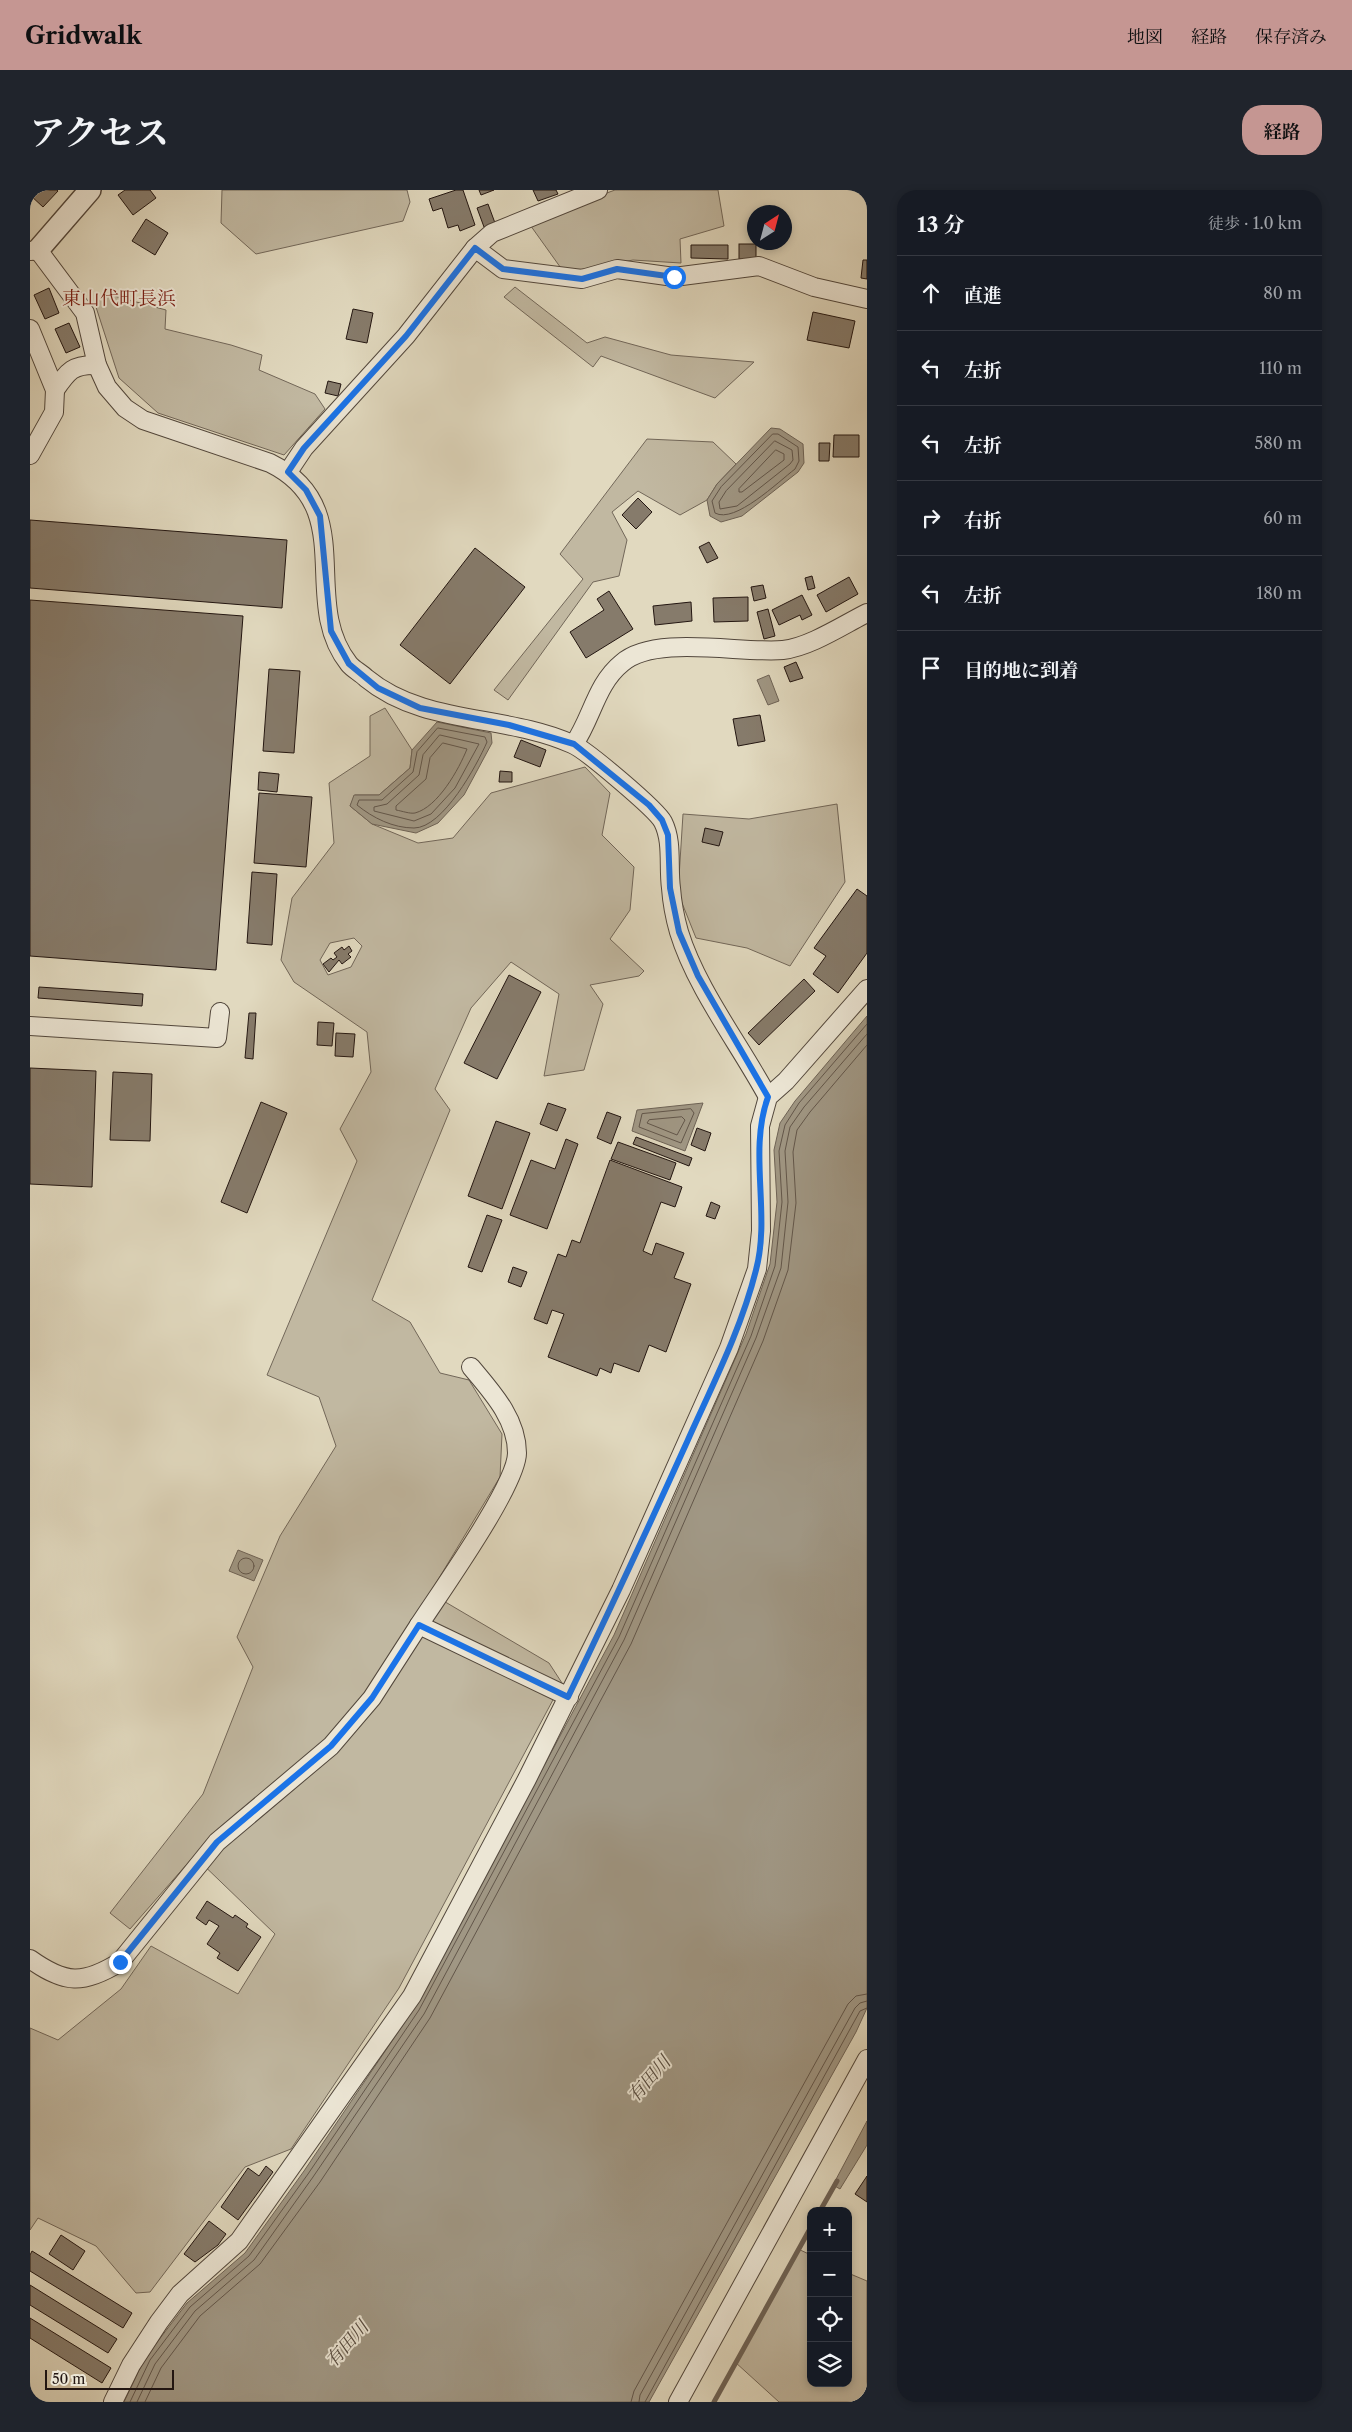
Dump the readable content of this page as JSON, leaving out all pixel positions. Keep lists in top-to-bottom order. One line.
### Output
{"districts":["東山代町長浜"],"water":["有田川"],"scale_bar":"50 m","north":"top right","page":{"header":"Gridwalk","nav":["地図","経路","保存済み"],"title":"アクセス","buttons":"経路","heading":["13 分","徒歩 · 1.0 km"],"list":[["直進","80 m"],["左折","110 m"],["左折","580 m"],["右折","60 m"],["左折","180 m"],"目的地に到着"],"map_buttons":["+","−"],"scale":"50 m"}}
